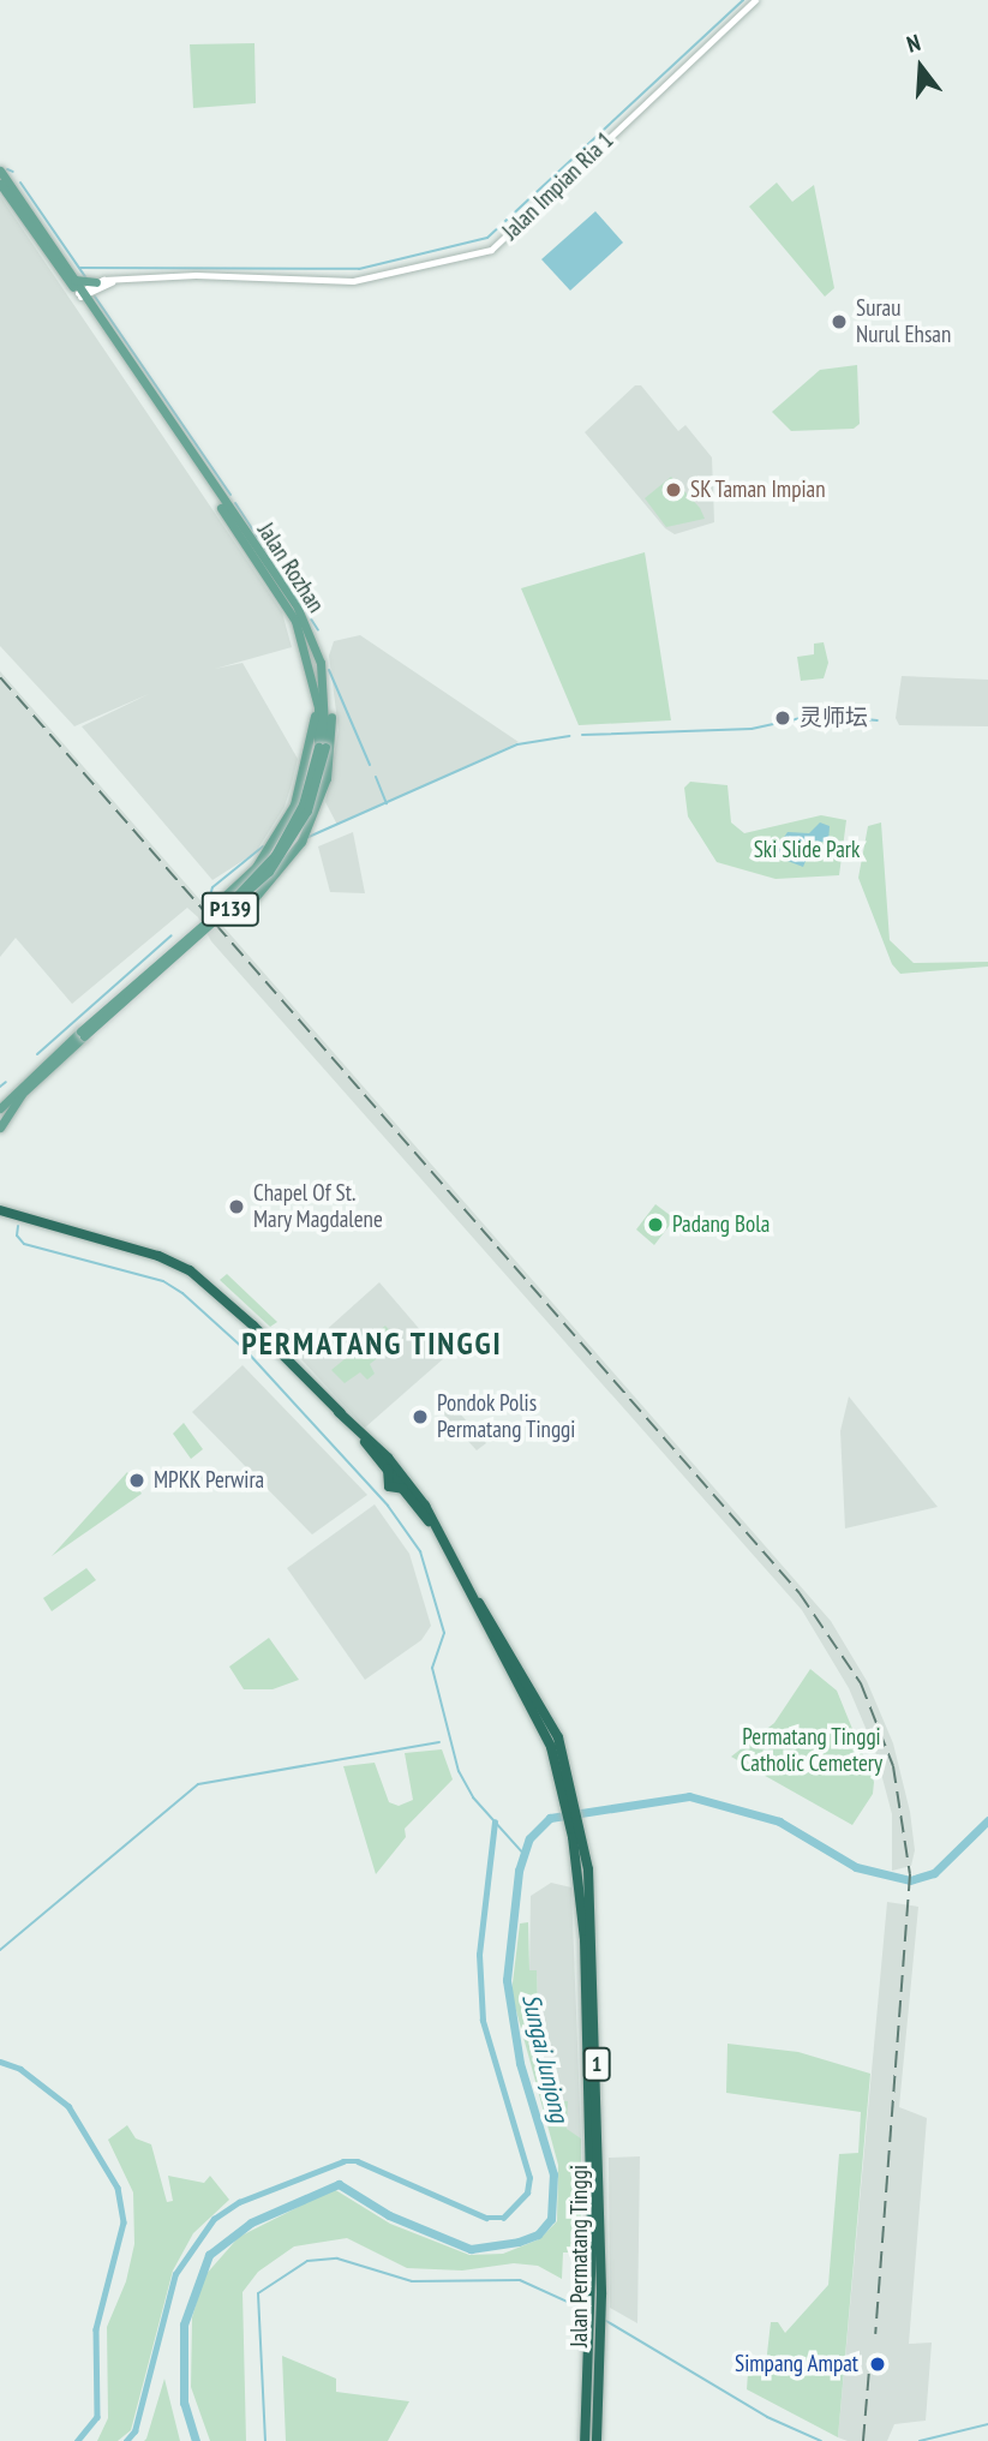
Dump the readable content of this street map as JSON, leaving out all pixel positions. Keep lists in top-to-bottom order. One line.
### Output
{"streets":{"highway":["1","Jalan Permatang Tinggi"],"main road":["Jalan Rozhan","P139"],"street":["Jalan Impian Ria 1"]},"crossings":[["Jalan Impian Ria 1","Jalan Rozhan"]],"districts":["PERMATANG TINGGI"],"water":["Sungai Junjong"],"parks":["Ski Slide Park","Permatang Tinggi Catholic Cemetery"],"places":["Surau Nurul Ehsan","SK Taman Impian","灵师坛","Chapel Of St. Mary Magdalene","Padang Bola","Pondok Polis Permatang Tinggi","MPKK Perwira","Simpang Ampat"],"north":"top"}
